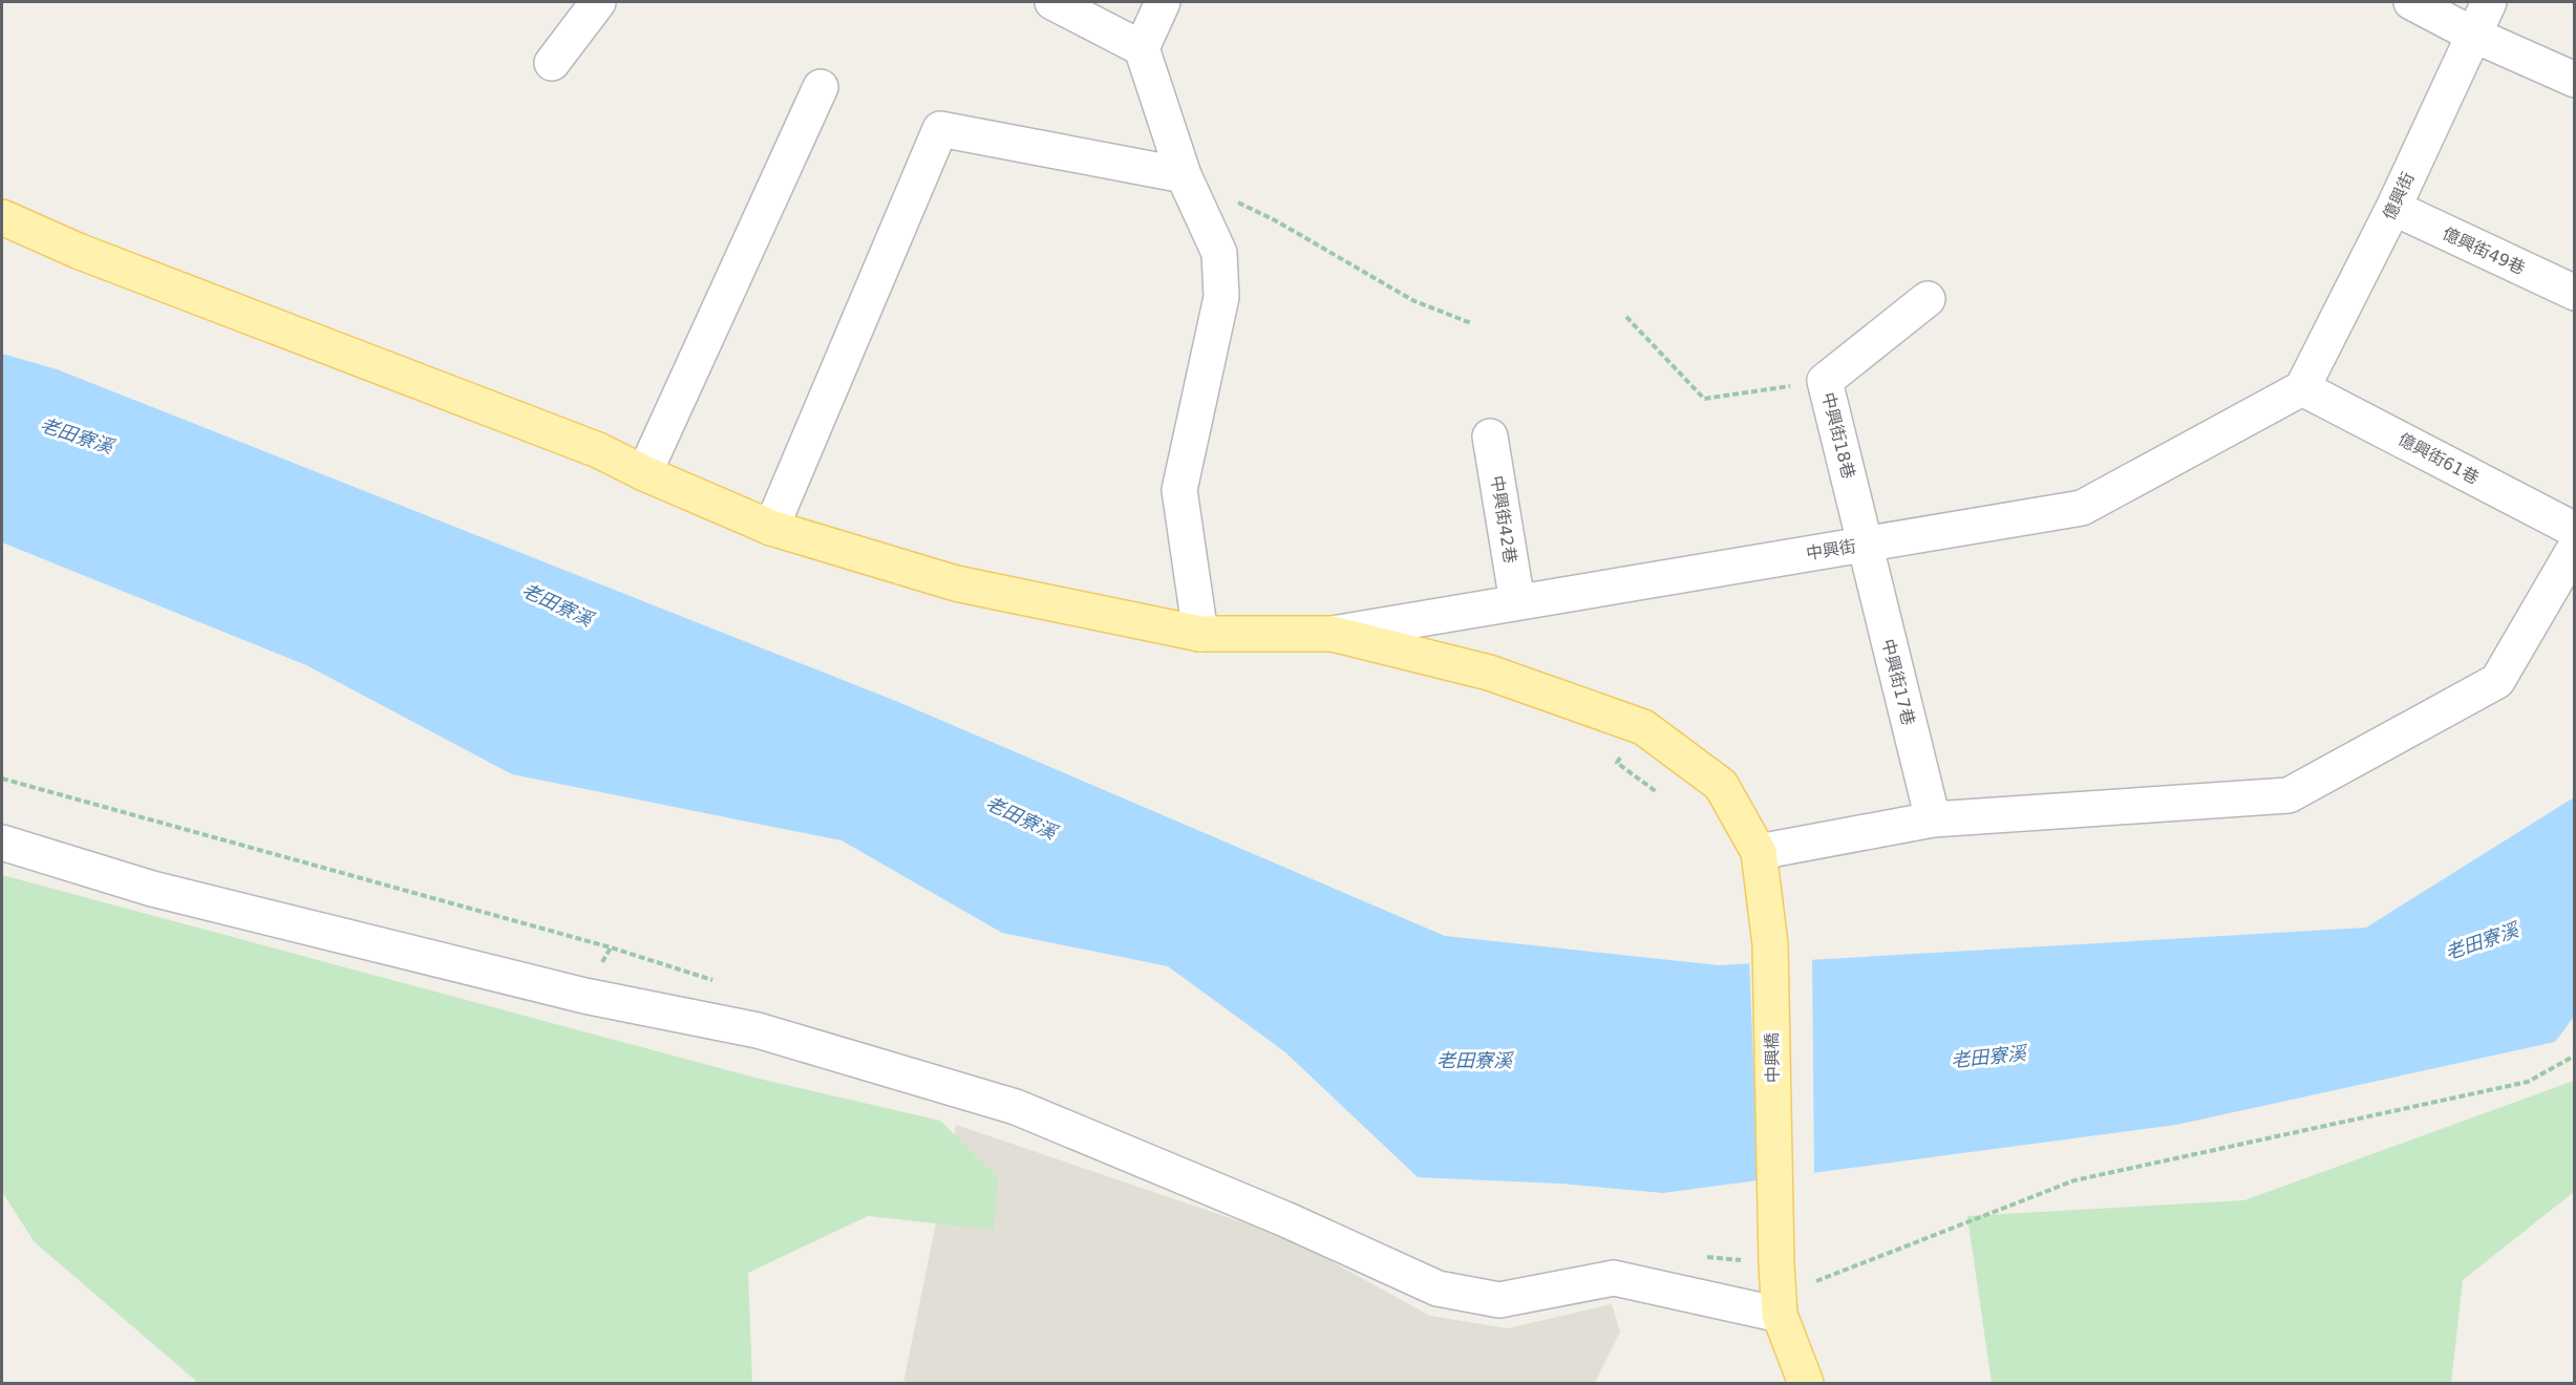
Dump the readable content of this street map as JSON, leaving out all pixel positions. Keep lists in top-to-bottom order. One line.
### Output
{"streets":{"main road":["中興橋"],"street":["億興街","億興街49巷","中興街18巷","億興街61巷","中興街42巷","中興街","中興街17巷"]},"crossings":[["億興街","億興街49巷"],["億興街","億興街61巷"],["億興街","中興街"],["中興街18巷","中興街"],["中興街18巷","中興街17巷"],["億興街61巷","中興街"],["中興街42巷","中興街"],["中興街","中興街17巷"]],"water":["老田寮溪"]}
